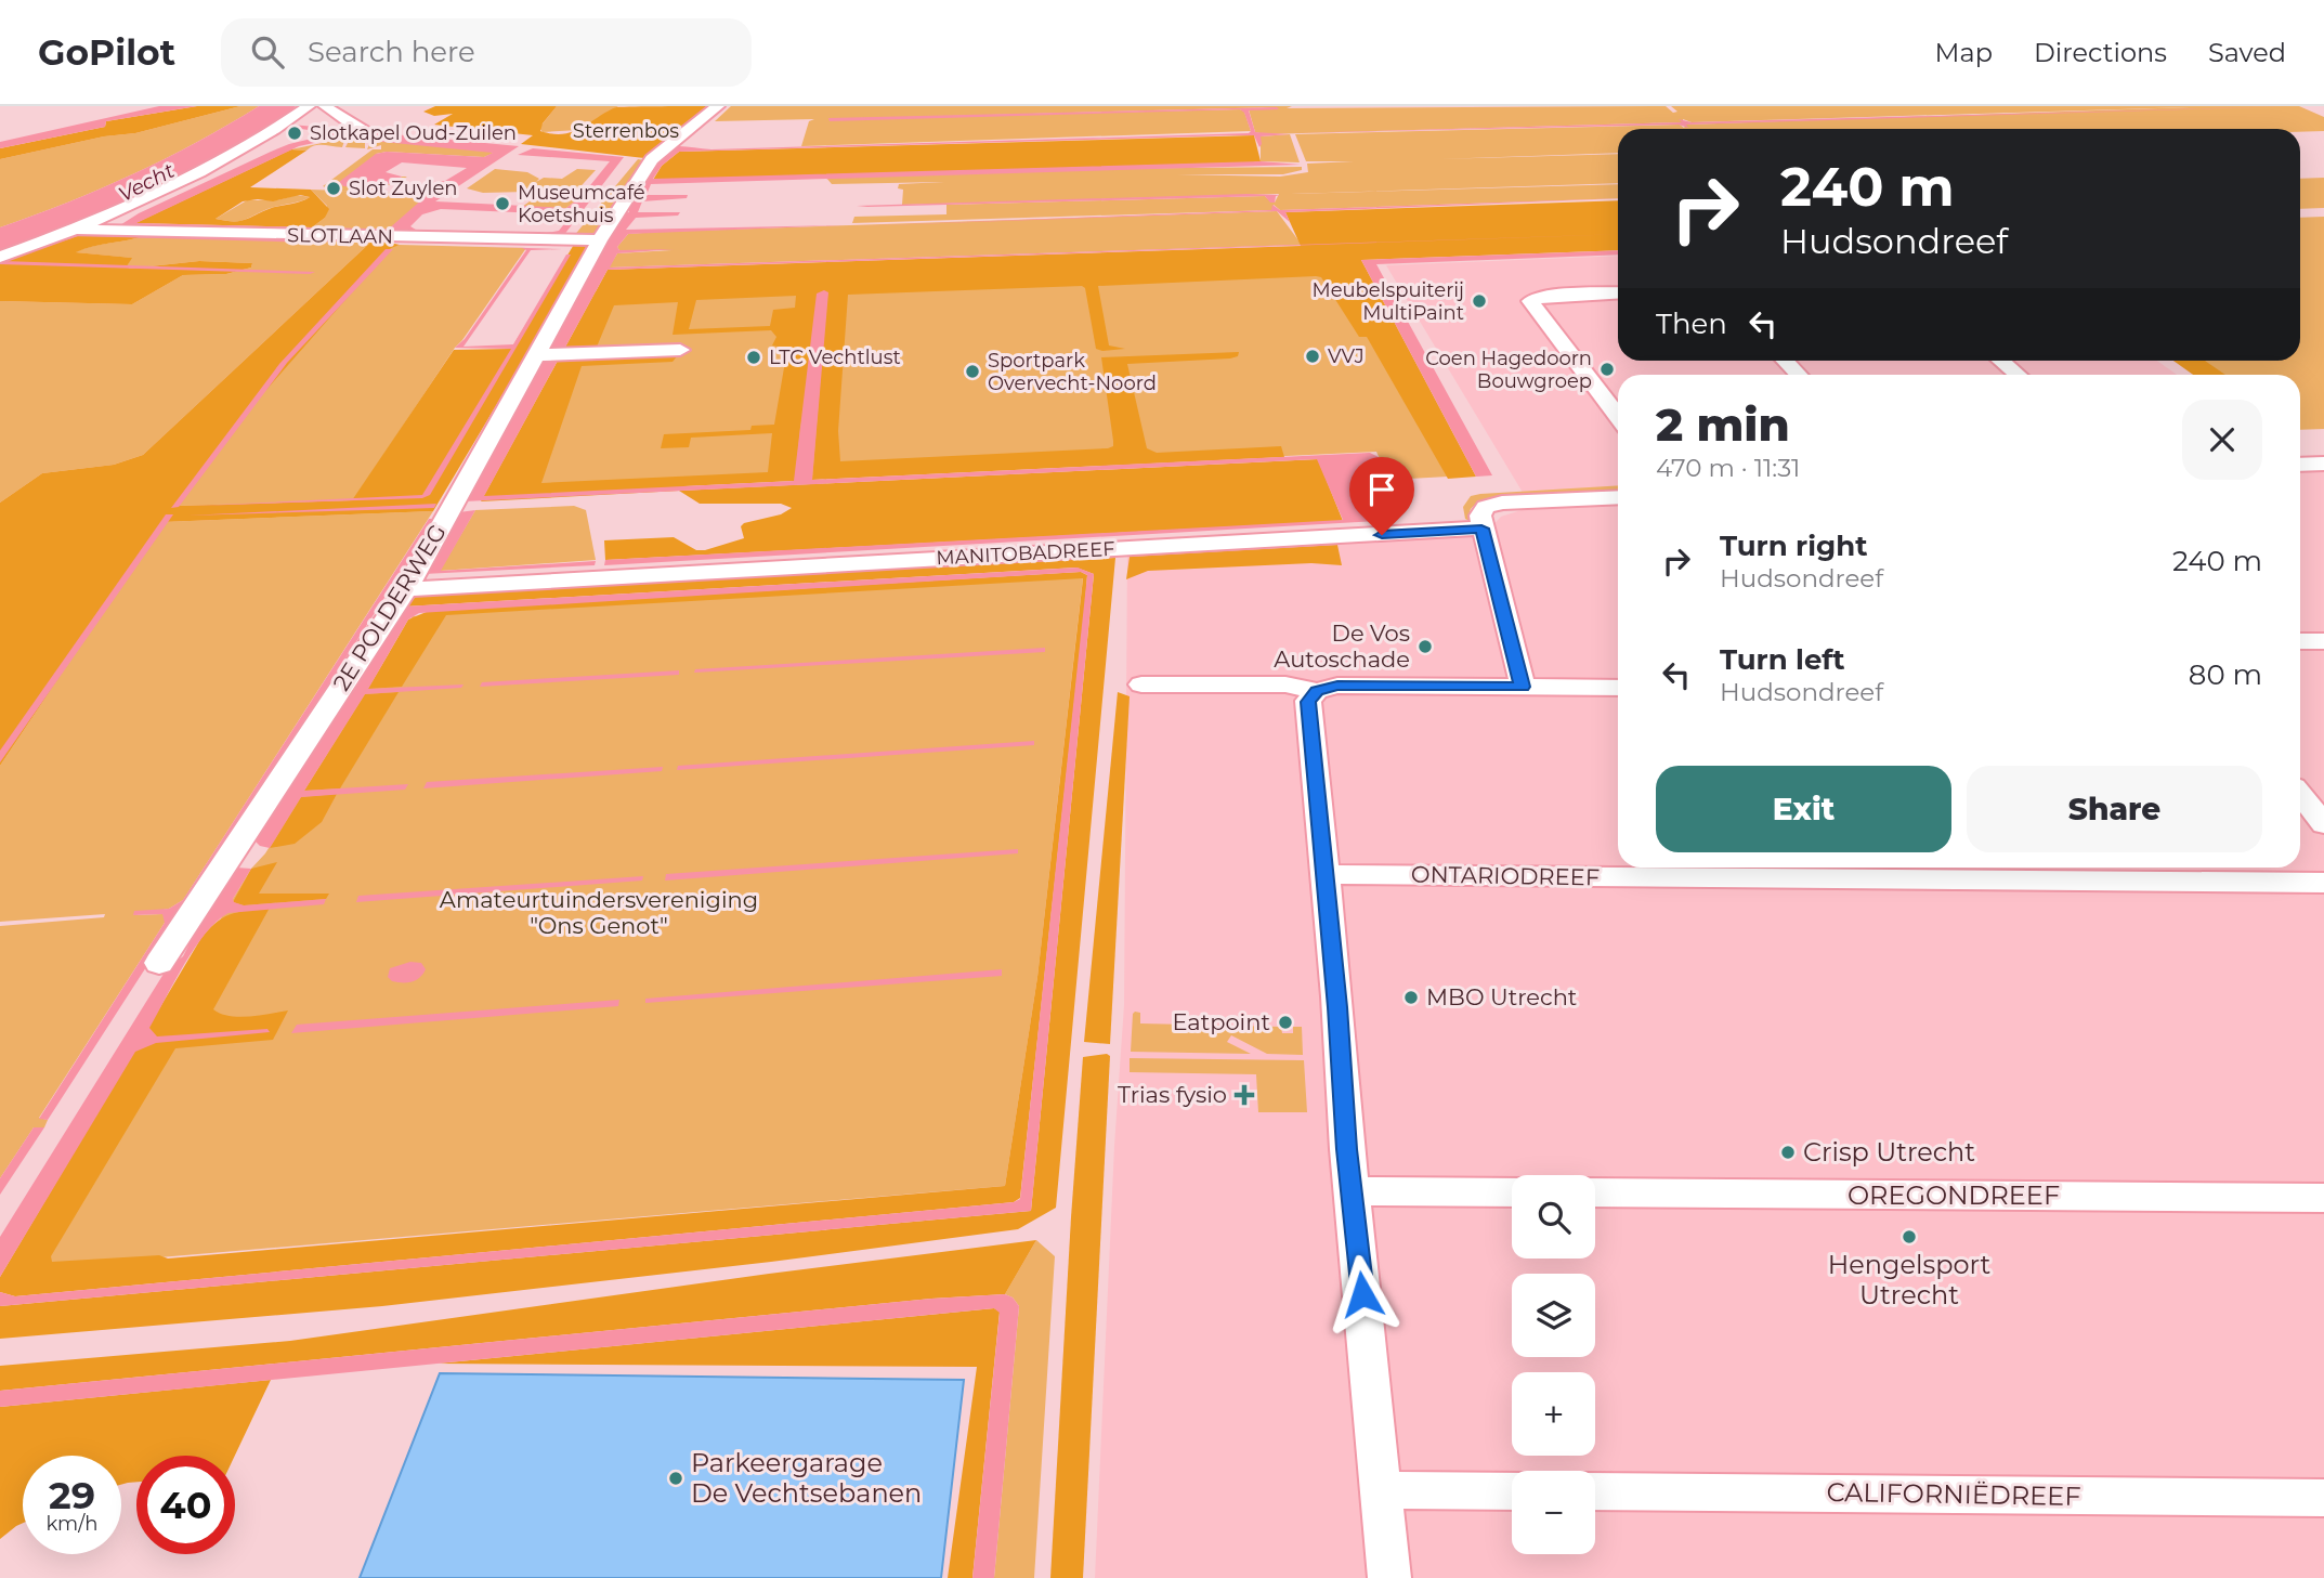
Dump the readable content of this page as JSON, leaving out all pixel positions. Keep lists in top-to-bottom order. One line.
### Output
{"streets":{"street":["SLOTLAAN","MANITOBADREEF","2E POLDERWEG","ONTARIODREEF","OREGONDREEF","CALIFORNIËDREEF"]},"crossings":[["SLOTLAAN","2E POLDERWEG"],["MANITOBADREEF","2E POLDERWEG"]],"water":["Vecht"],"parks":["Sterrenbos","Amateurtuindersvereniging \"Ons Genot\""],"places":{"other":["Slotkapel Oud-Zuilen","Slot Zuylen","Museumcafé Koetshuis","Meubelspuiterij MultiPaint","VVJ","LTC Vechtlust","Coen Hagedoorn Bouwgroep","Sportpark Overvecht-Noord","De Vos Autoschade","MBO Utrecht","Eatpoint","Crisp Utrecht","Hengelsport Utrecht","Parkeergarage De Vechtsebanen"],"health":["Trias fysio"]},"page":{"header":"GoPilot","search":"Search here","nav":["Map","Directions","Saved"],"turn":["240 m","Hudsondreef"],"then":"Then","heading":["2 min","470 m · 11:31"],"list":[{"name":"Turn right","note":"Hudsondreef","value":"240 m"},{"name":"Turn left","note":"Hudsondreef","value":"80 m"}],"buttons":["Exit","Share"],"map_buttons":["+","−"],"speed":"29 km/h","limit":"40"}}
